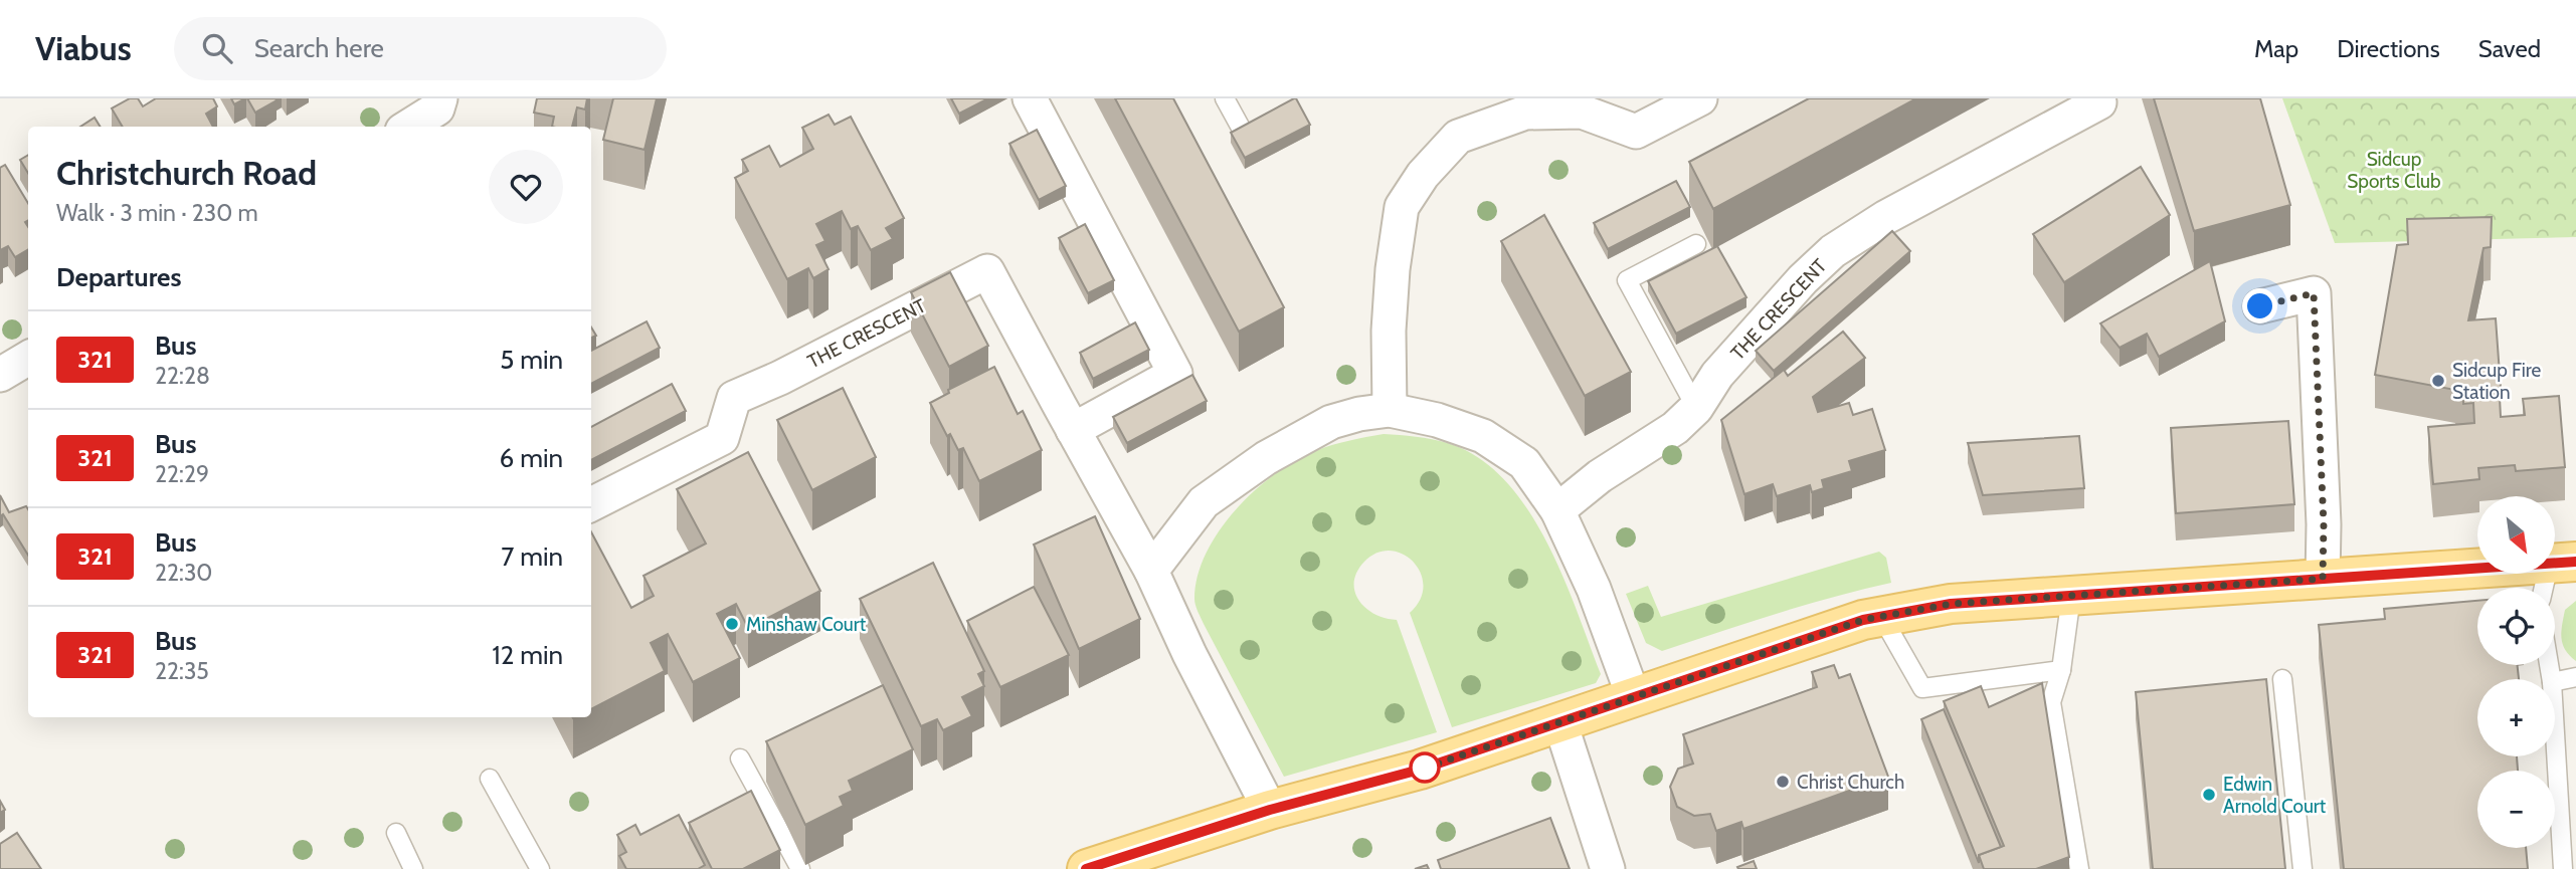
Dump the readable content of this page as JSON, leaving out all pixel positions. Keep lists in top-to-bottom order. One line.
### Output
{"streets":{"street":["THE CRESCENT"]},"parks":["Sidcup Sports Club"],"places":["Sidcup Fire Station","Minshaw Court","Christ Church","Edwin Arnold Court"],"lines":["bus line 321"],"north":"bottom right","page":{"header":"Viabus","search":"Search here","nav":["Map","Directions","Saved"],"heading":[["Christchurch Road","Walk · 3 min · 230 m"],"Departures"],"list":[{"mark":"321","name":"Bus","note":"22:28","value":"5 min"},{"mark":"321","name":"Bus","note":"22:29","value":"6 min"},{"mark":"321","name":"Bus","note":"22:30","value":"7 min"},{"mark":"321","name":"Bus","note":"22:35","value":"12 min"}],"map_buttons":["+","−"]}}
